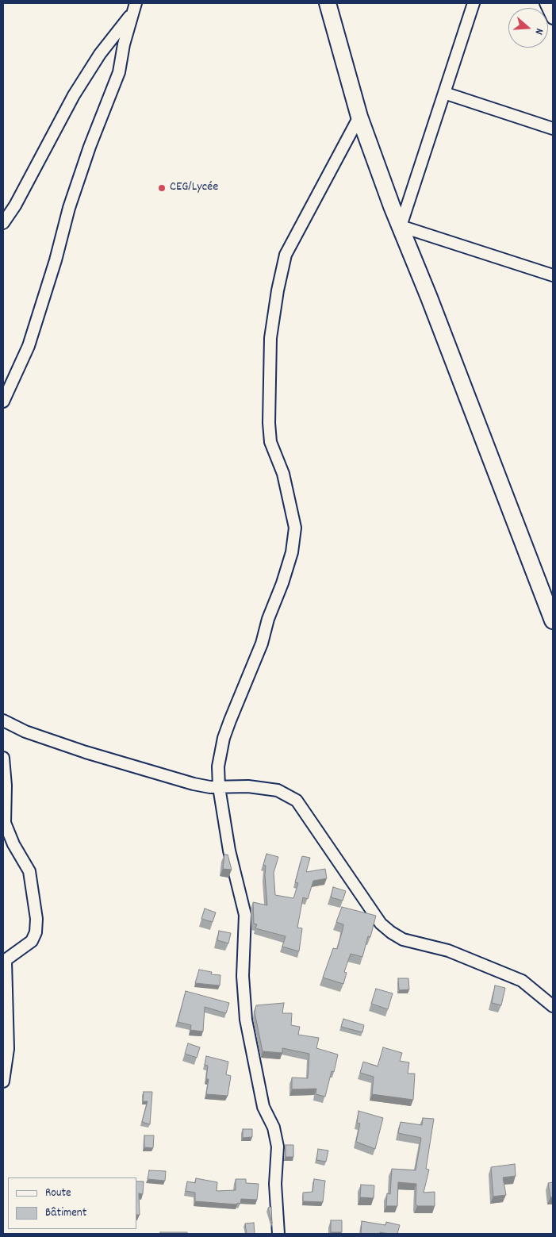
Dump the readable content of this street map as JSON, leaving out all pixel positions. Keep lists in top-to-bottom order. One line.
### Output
{"places":["CEG/Lycée"],"legend":["Route","Bâtiment"],"north":"right"}
